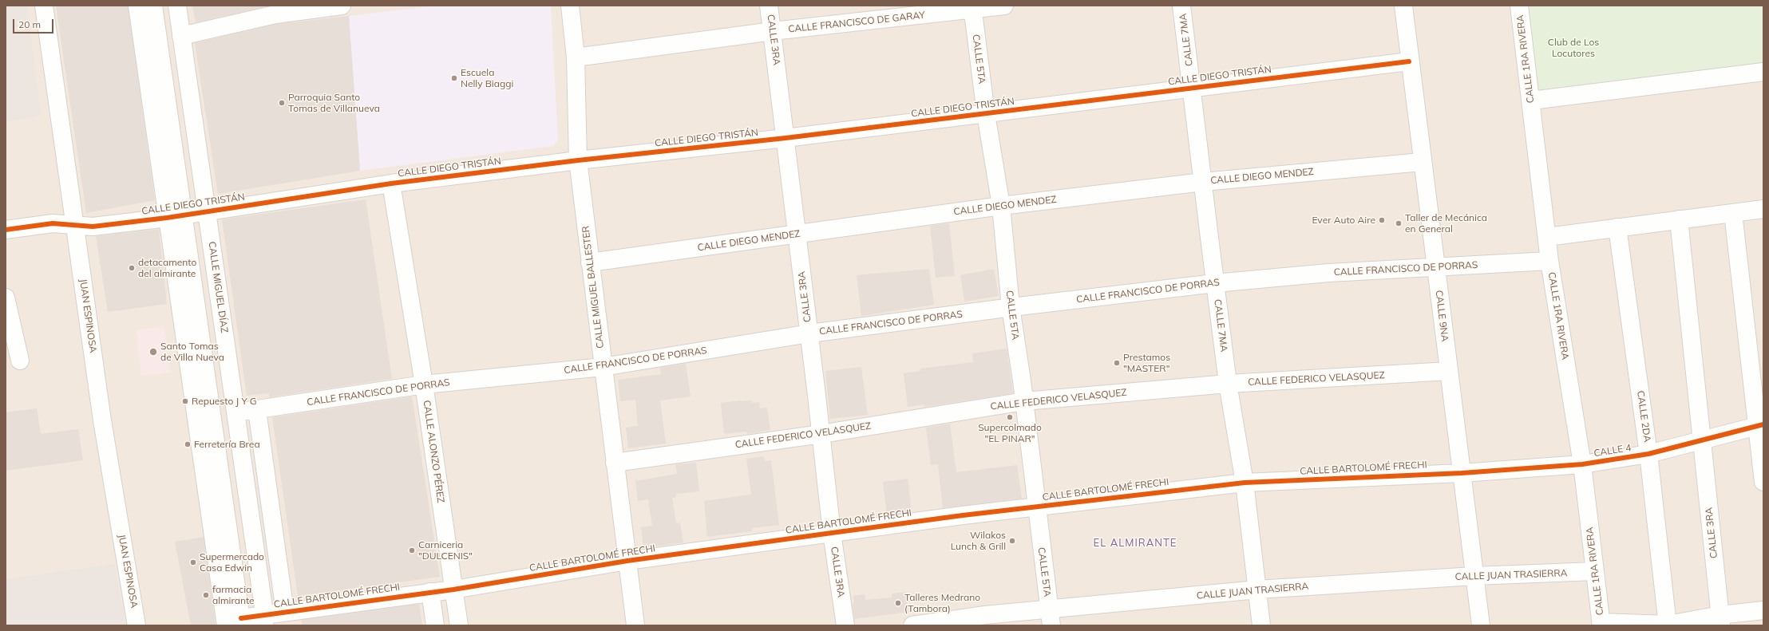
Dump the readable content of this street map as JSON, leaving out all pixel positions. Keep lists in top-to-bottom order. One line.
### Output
{"streets":{"street":["CALLE FRANCISCO DE GARAY","CALLE 3RA","CALLE 7MA","CALLE 5TA","CALLE 1RA RIVERA","CALLE DIEGO TRISTÁN","CALLE DIEGO MENDEZ","CALLE FRANCISCO DE PORRAS","CALLE MIGUEL DÍAZ","CALLE MIGUEL BALLESTER","JUAN ESPINOSA","CALLE 9NA","CALLE FEDERICO VELASQUEZ","CALLE 2DA","CALLE 4","CALLE ALONZO PÉREZ","CALLE BARTOLOMÉ FRECHI","CALLE JUAN TRASIERRA"]},"crossings":[["CALLE FRANCISCO DE GARAY","CALLE 3RA"],["CALLE FRANCISCO DE GARAY","CALLE 5TA"],["CALLE FRANCISCO DE GARAY","CALLE MIGUEL BALLESTER"],["CALLE 3RA","CALLE DIEGO TRISTÁN"],["CALLE 3RA","CALLE DIEGO MENDEZ"],["CALLE 3RA","CALLE FRANCISCO DE PORRAS"],["CALLE 3RA","CALLE FEDERICO VELASQUEZ"],["CALLE 3RA","CALLE 4"],["CALLE 3RA","CALLE BARTOLOMÉ FRECHI"],["CALLE 7MA","CALLE DIEGO TRISTÁN"],["CALLE 7MA","CALLE DIEGO MENDEZ"],["CALLE 7MA","CALLE FRANCISCO DE PORRAS"],["CALLE 7MA","CALLE FEDERICO VELASQUEZ"],["CALLE 7MA","CALLE BARTOLOMÉ FRECHI"],["CALLE 7MA","CALLE JUAN TRASIERRA"],["CALLE 5TA","CALLE DIEGO TRISTÁN"],["CALLE 5TA","CALLE DIEGO MENDEZ"],["CALLE 5TA","CALLE FRANCISCO DE PORRAS"],["CALLE 5TA","CALLE FEDERICO VELASQUEZ"],["CALLE 5TA","CALLE BARTOLOMÉ FRECHI"],["CALLE 5TA","CALLE JUAN TRASIERRA"],["CALLE 1RA RIVERA","CALLE FRANCISCO DE PORRAS"],["CALLE 1RA RIVERA","CALLE 4"],["CALLE 1RA RIVERA","CALLE JUAN TRASIERRA"],["CALLE DIEGO TRISTÁN","CALLE MIGUEL DÍAZ"],["CALLE DIEGO TRISTÁN","CALLE MIGUEL BALLESTER"],["CALLE DIEGO TRISTÁN","JUAN ESPINOSA"],["CALLE DIEGO TRISTÁN","CALLE 9NA"],["CALLE DIEGO TRISTÁN","CALLE ALONZO PÉREZ"],["CALLE DIEGO MENDEZ","CALLE MIGUEL BALLESTER"],["CALLE DIEGO MENDEZ","CALLE 9NA"],["CALLE FRANCISCO DE PORRAS","CALLE MIGUEL DÍAZ"],["CALLE FRANCISCO DE PORRAS","CALLE MIGUEL BALLESTER"],["CALLE FRANCISCO DE PORRAS","CALLE 9NA"],["CALLE FRANCISCO DE PORRAS","CALLE ALONZO PÉREZ"],["CALLE MIGUEL DÍAZ","CALLE BARTOLOMÉ FRECHI"],["CALLE MIGUEL BALLESTER","CALLE FEDERICO VELASQUEZ"],["CALLE MIGUEL BALLESTER","CALLE BARTOLOMÉ FRECHI"],["CALLE 9NA","CALLE FEDERICO VELASQUEZ"],["CALLE 9NA","CALLE 4"],["CALLE 9NA","CALLE BARTOLOMÉ FRECHI"],["CALLE 9NA","CALLE JUAN TRASIERRA"],["CALLE 2DA","CALLE 4"],["CALLE 4","CALLE BARTOLOMÉ FRECHI"],["CALLE ALONZO PÉREZ","CALLE BARTOLOMÉ FRECHI"]],"districts":["EL ALMIRANTE"],"parks":["Club de Los Locutores"],"places":["Escuela Nelly Biaggi","Parroquia Santo Tomas de Villanueva","Ever Auto Aire","Taller de Mecánica en General","detacamento del almirante","Santo Tomas de Villa Nueva","Prestamos \"MASTER\"","Repuesto J Y G","Supercolmado \"EL PINAR\"","Ferretería Brea","Wilakos Lunch & Grill","Carniceria \"DULCENIS\"","Supermercado Casa Edwin","farmacia almirante","Talleres Medrano (Tambora)"],"scale_bar":"20 m"}
